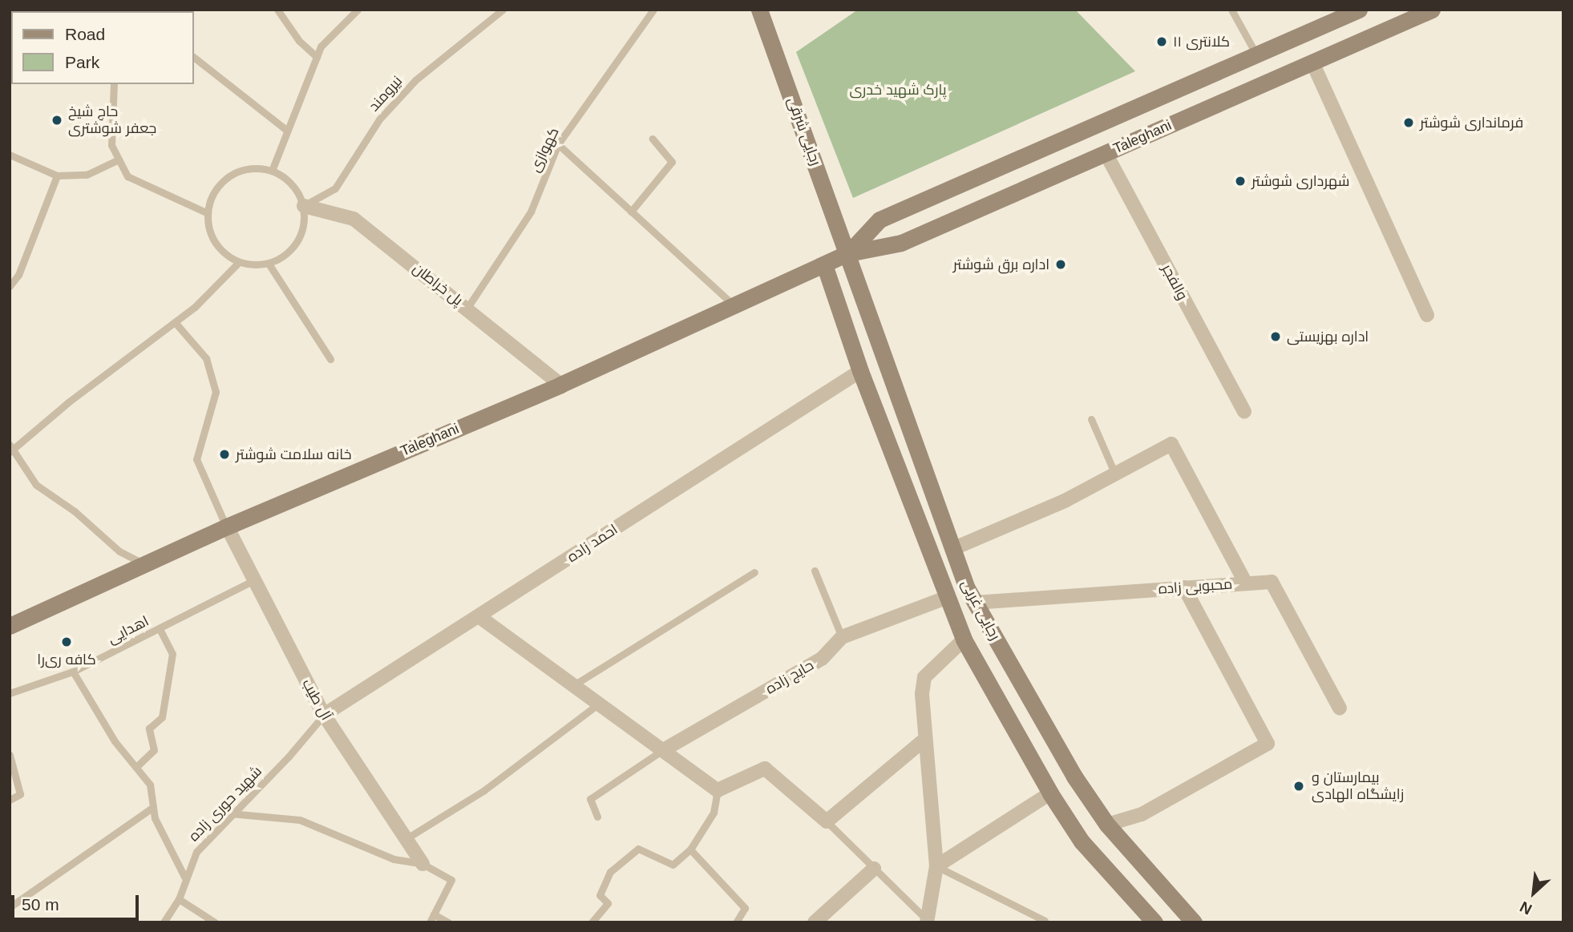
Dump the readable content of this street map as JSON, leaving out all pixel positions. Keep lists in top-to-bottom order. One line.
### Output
{"streets":{"main road":["رجایی شرقی","Taleghani","رجایی غربی"],"street":["والفجر","پل خراطان","احمد زاده","محبوبی زاده","حایج زاده","آل طیب"],"lane":["نیرومند","کهوازی","اهدایی","شهید حوری زاده"]},"crossings":[["نیرومند","پل خراطان"],["رجایی شرقی","Taleghani"],["رجایی شرقی","رجایی غربی"],["Taleghani","والفجر"],["Taleghani","پل خراطان"],["Taleghani","رجایی غربی"],["Taleghani","آل طیب"],["کهوازی","پل خراطان"],["احمد زاده","رجایی غربی"],["احمد زاده","آل طیب"],["احمد زاده","شهید حوری زاده"],["محبوبی زاده","رجایی غربی"],["رجایی غربی","حایج زاده"],["اهدایی","آل طیب"],["آل طیب","شهید حوری زاده"]],"parks":["پارک شهید خدری"],"places":["کلانتری ۱۱","حاج شیخ جعفر شوشتری","فرمانداری شوشتر","شهرداری شوشتر","اداره برق شوشتر","اداره بهزیستی","خانه سلامت شوشتر","کافه‌ ری‌را","بیمارستان و زایشگاه الهادی"],"legend":["Road","Park"],"scale_bar":"50 m","north":"bottom left"}
